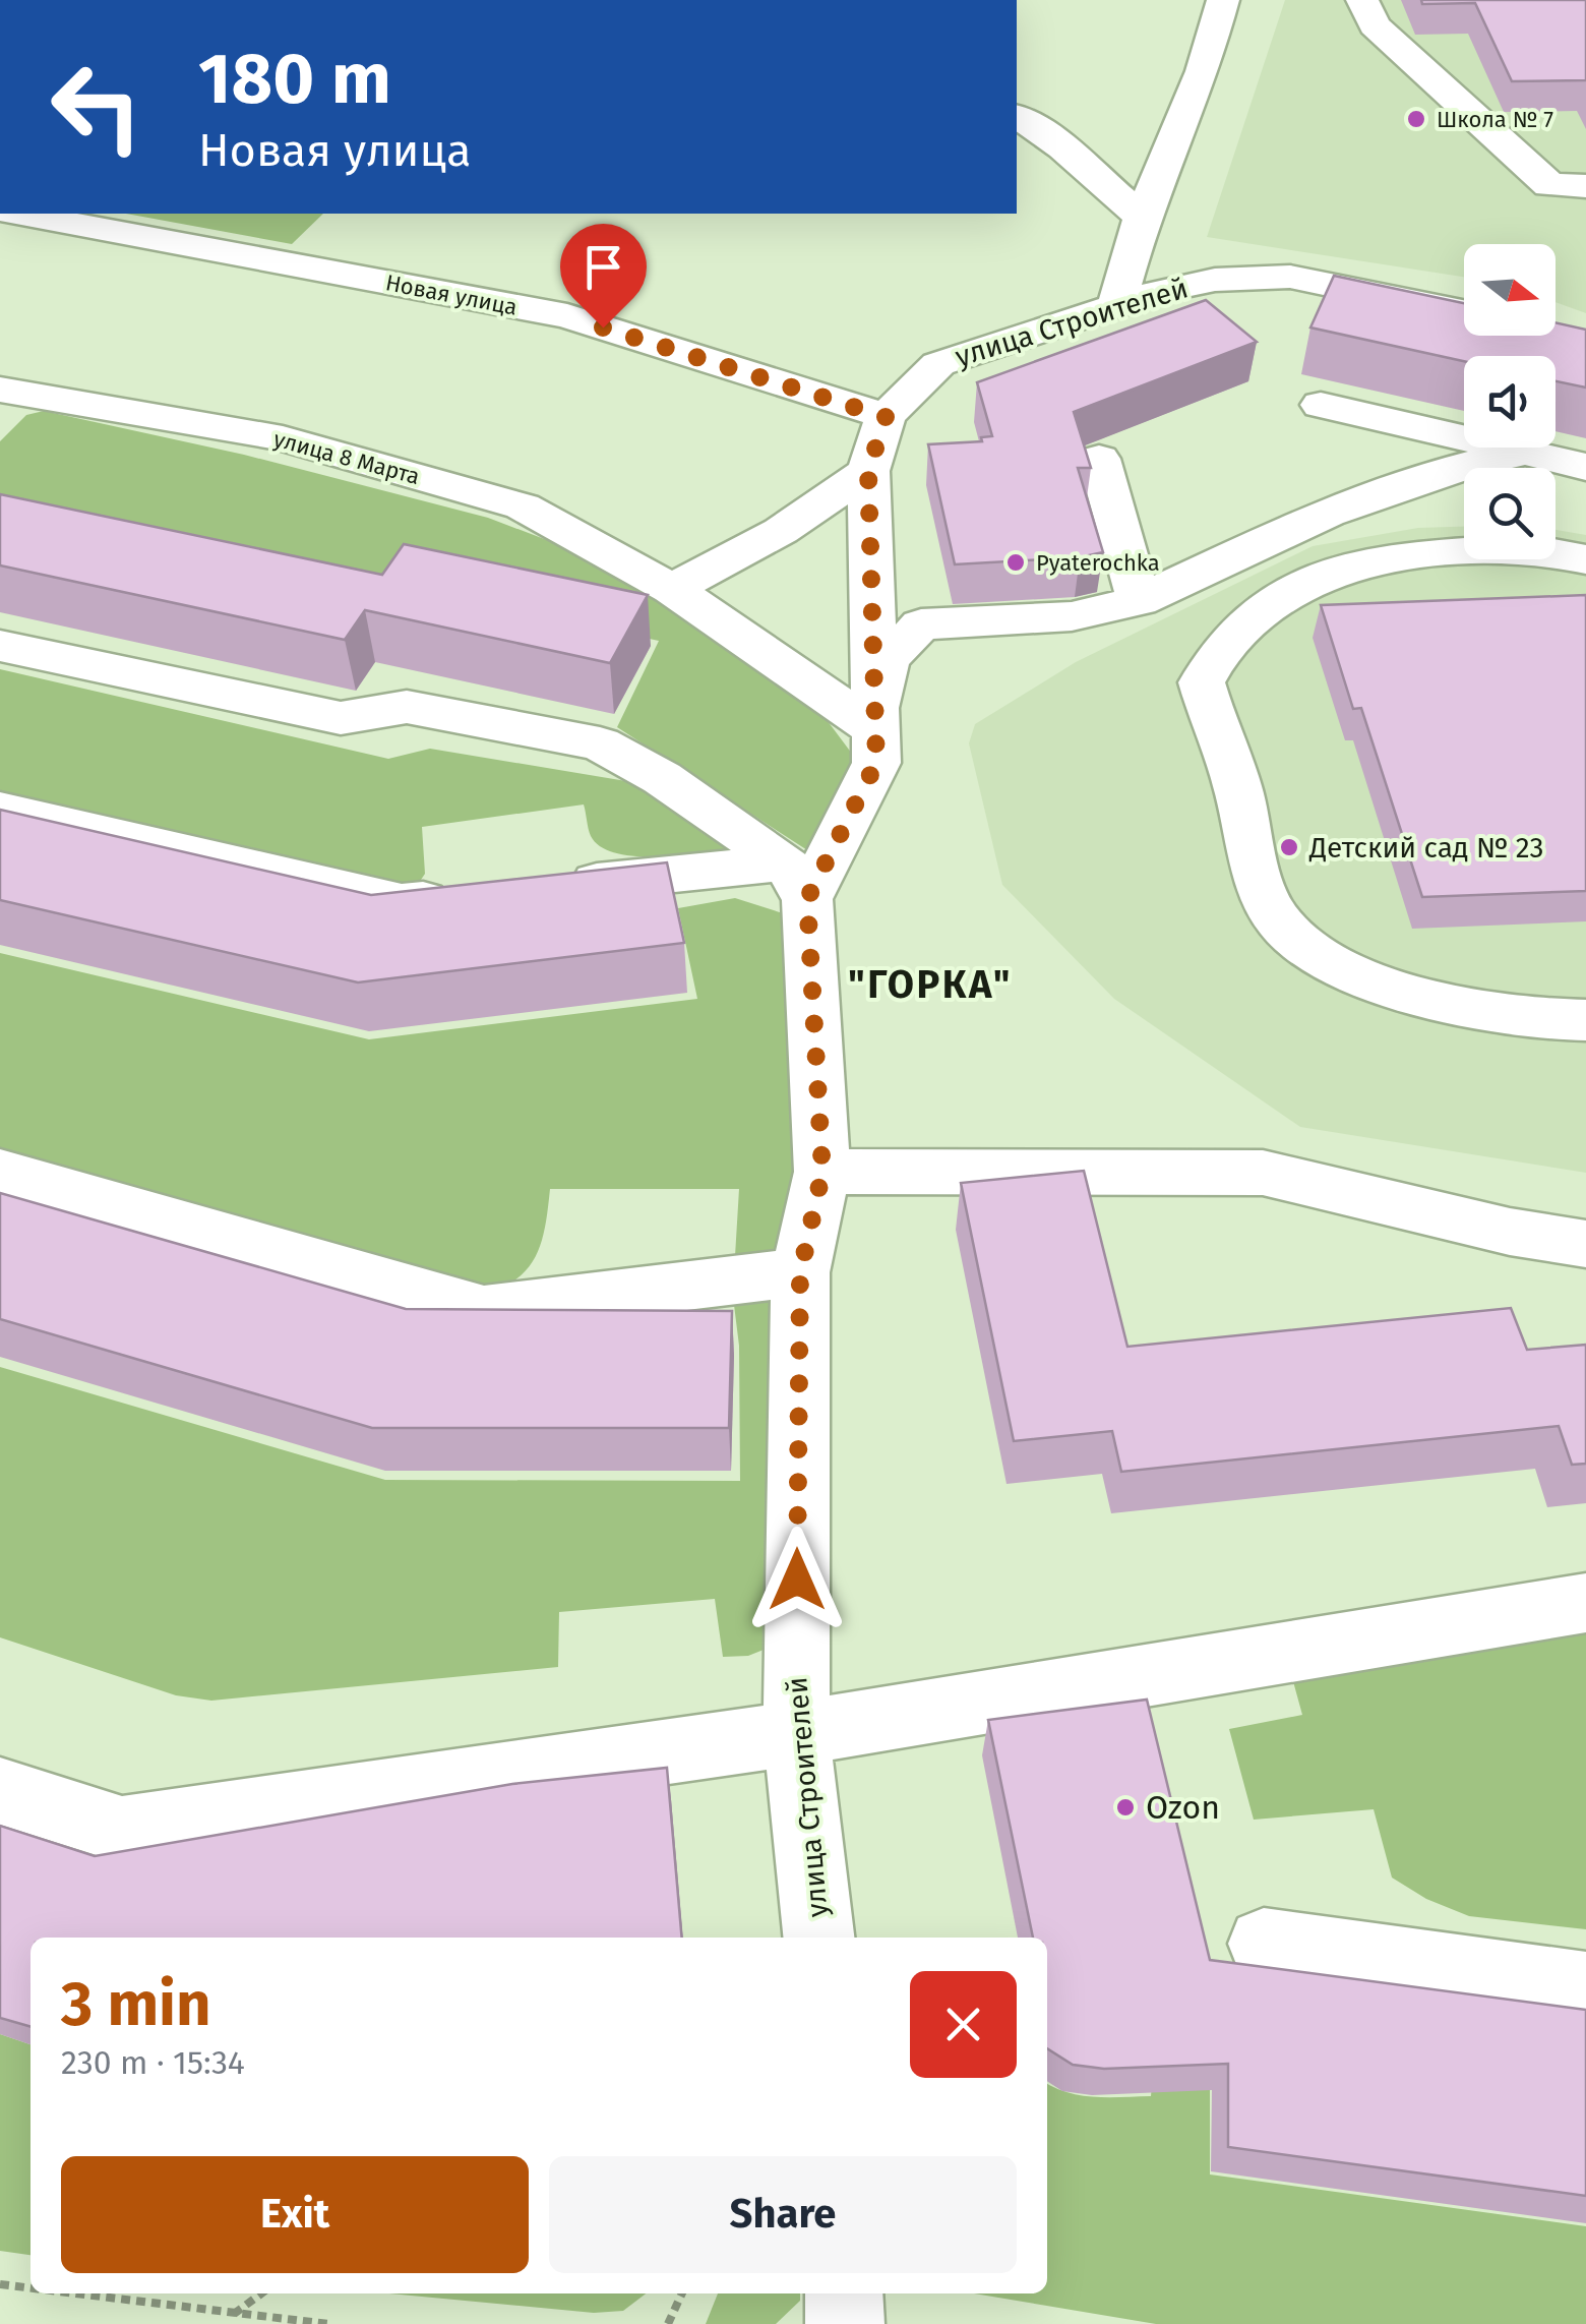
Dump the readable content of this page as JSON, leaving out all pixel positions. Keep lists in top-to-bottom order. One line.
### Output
{"streets":{"street":["Новая улица","улица Строителей","улица 8 Марта"]},"crossings":[["Новая улица","улица Строителей"],["улица Строителей","улица 8 Марта"]],"districts":["\"ГОРКА\""],"places":["Школа № 7","Pyaterochka","Детский сад № 23","Ozon"],"north":"right","page":{"turn":["180 m","Новая улица"],"heading":["3 min","230 m · 15:34"],"buttons":["Exit","Share"]}}
